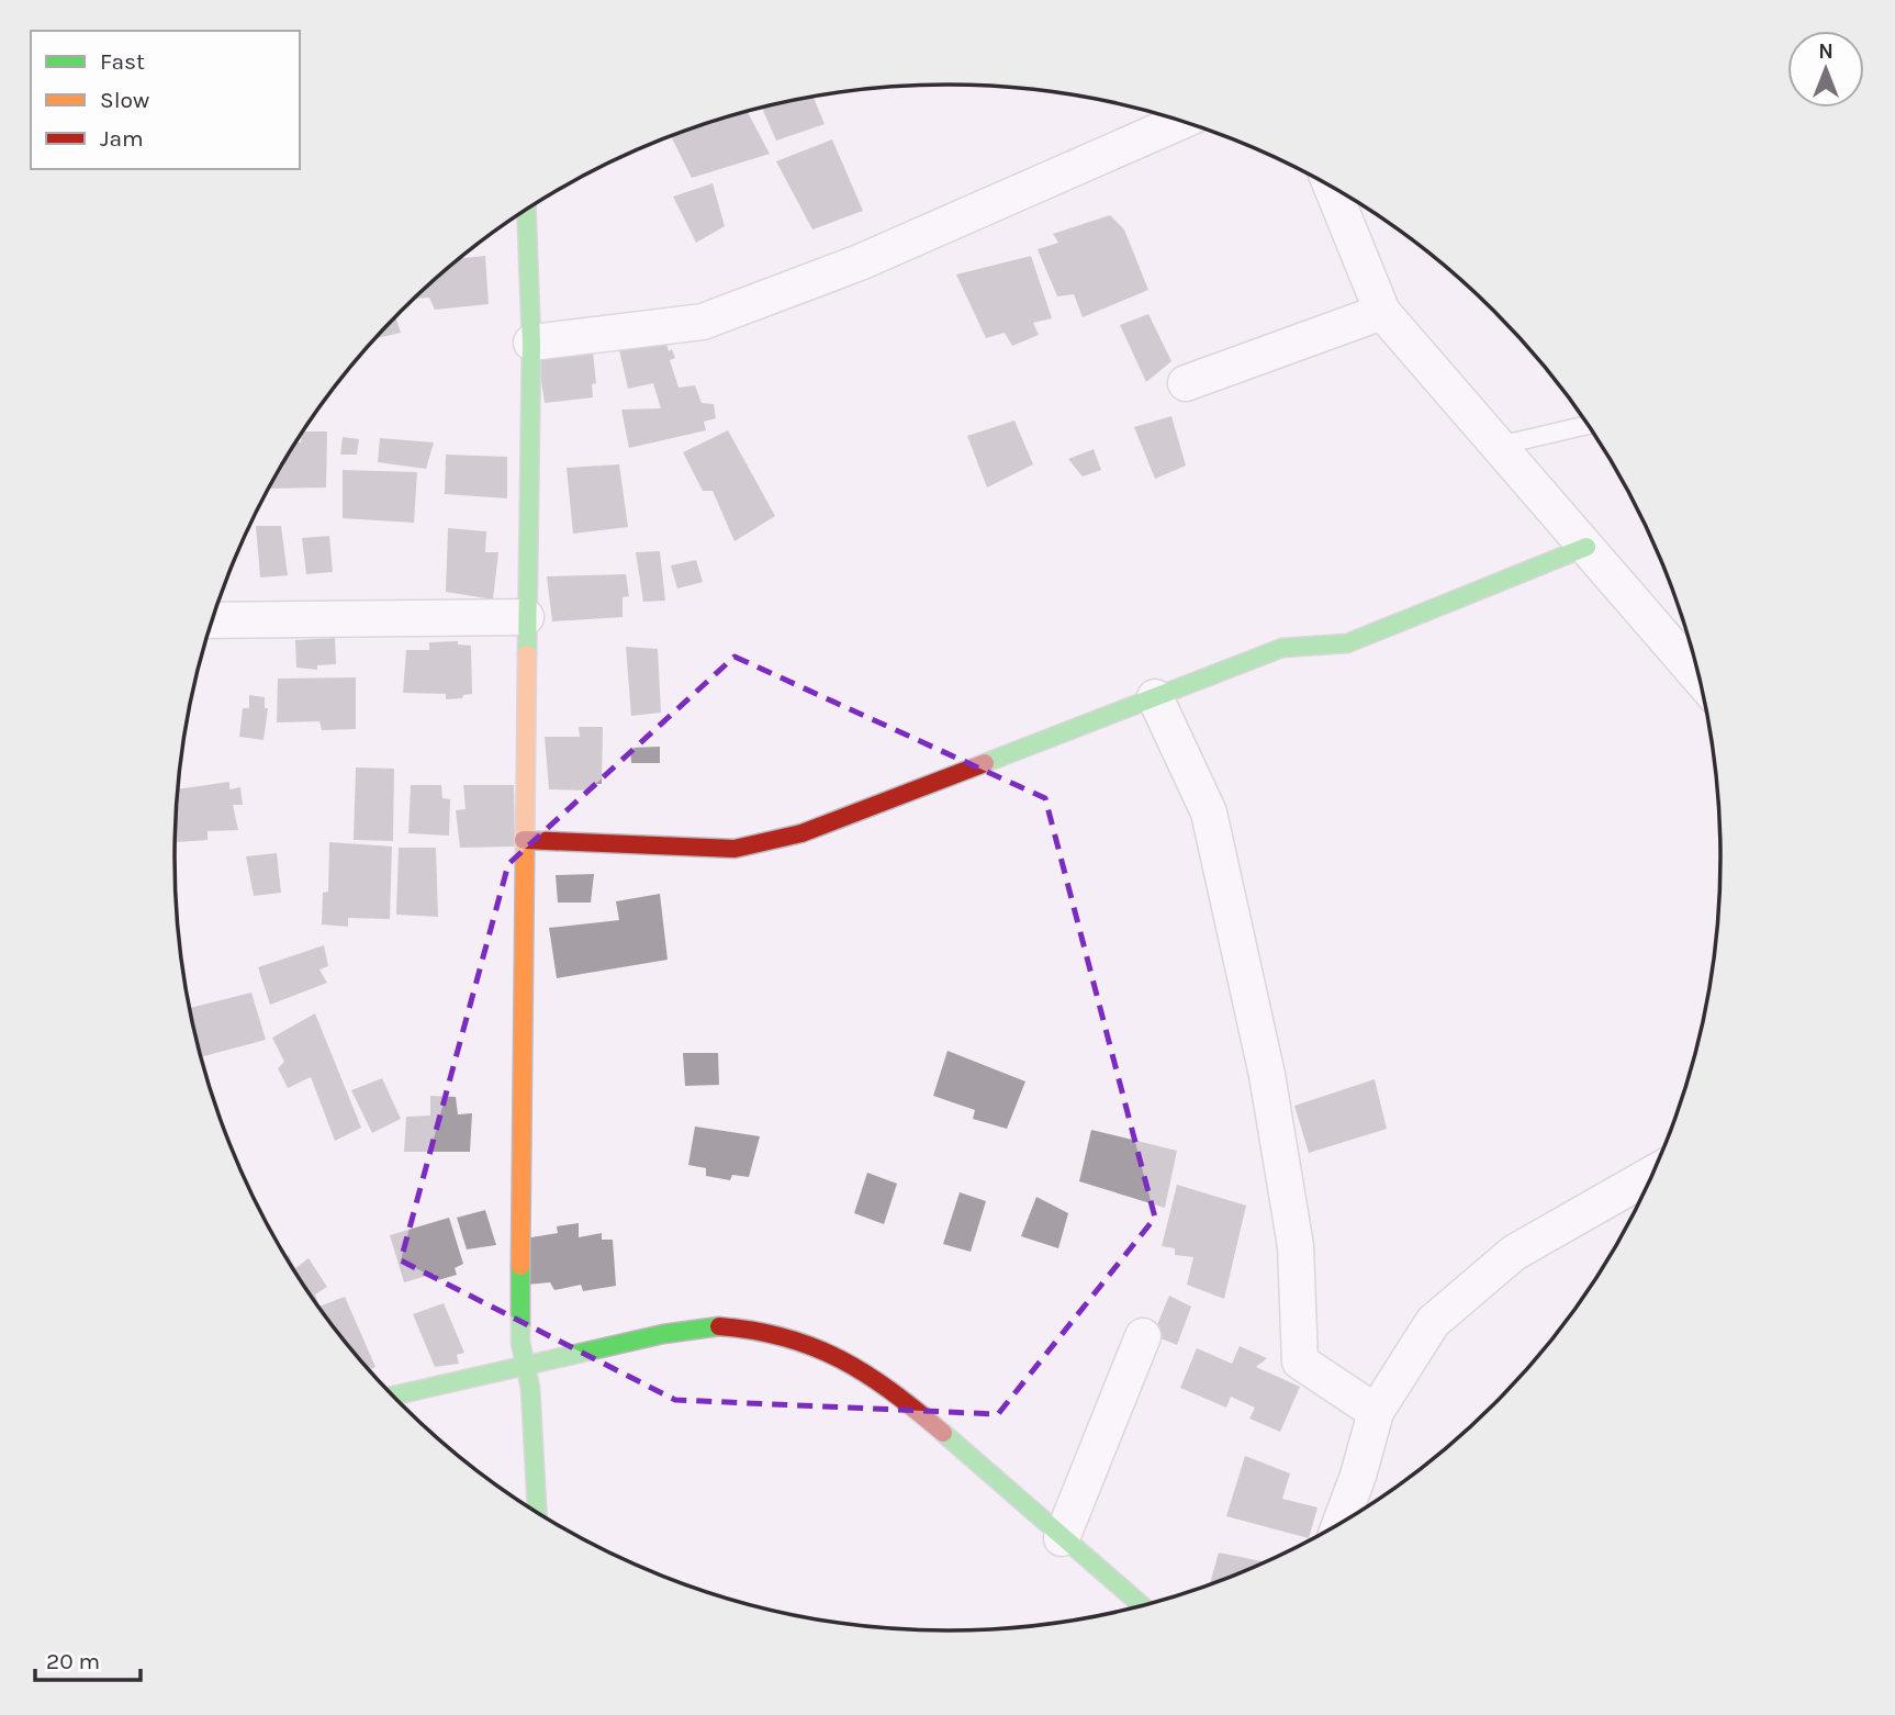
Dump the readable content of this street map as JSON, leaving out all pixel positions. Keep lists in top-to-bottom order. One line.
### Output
{"legend":["Fast","Slow","Jam"],"scale_bar":"20 m","north":"top"}
